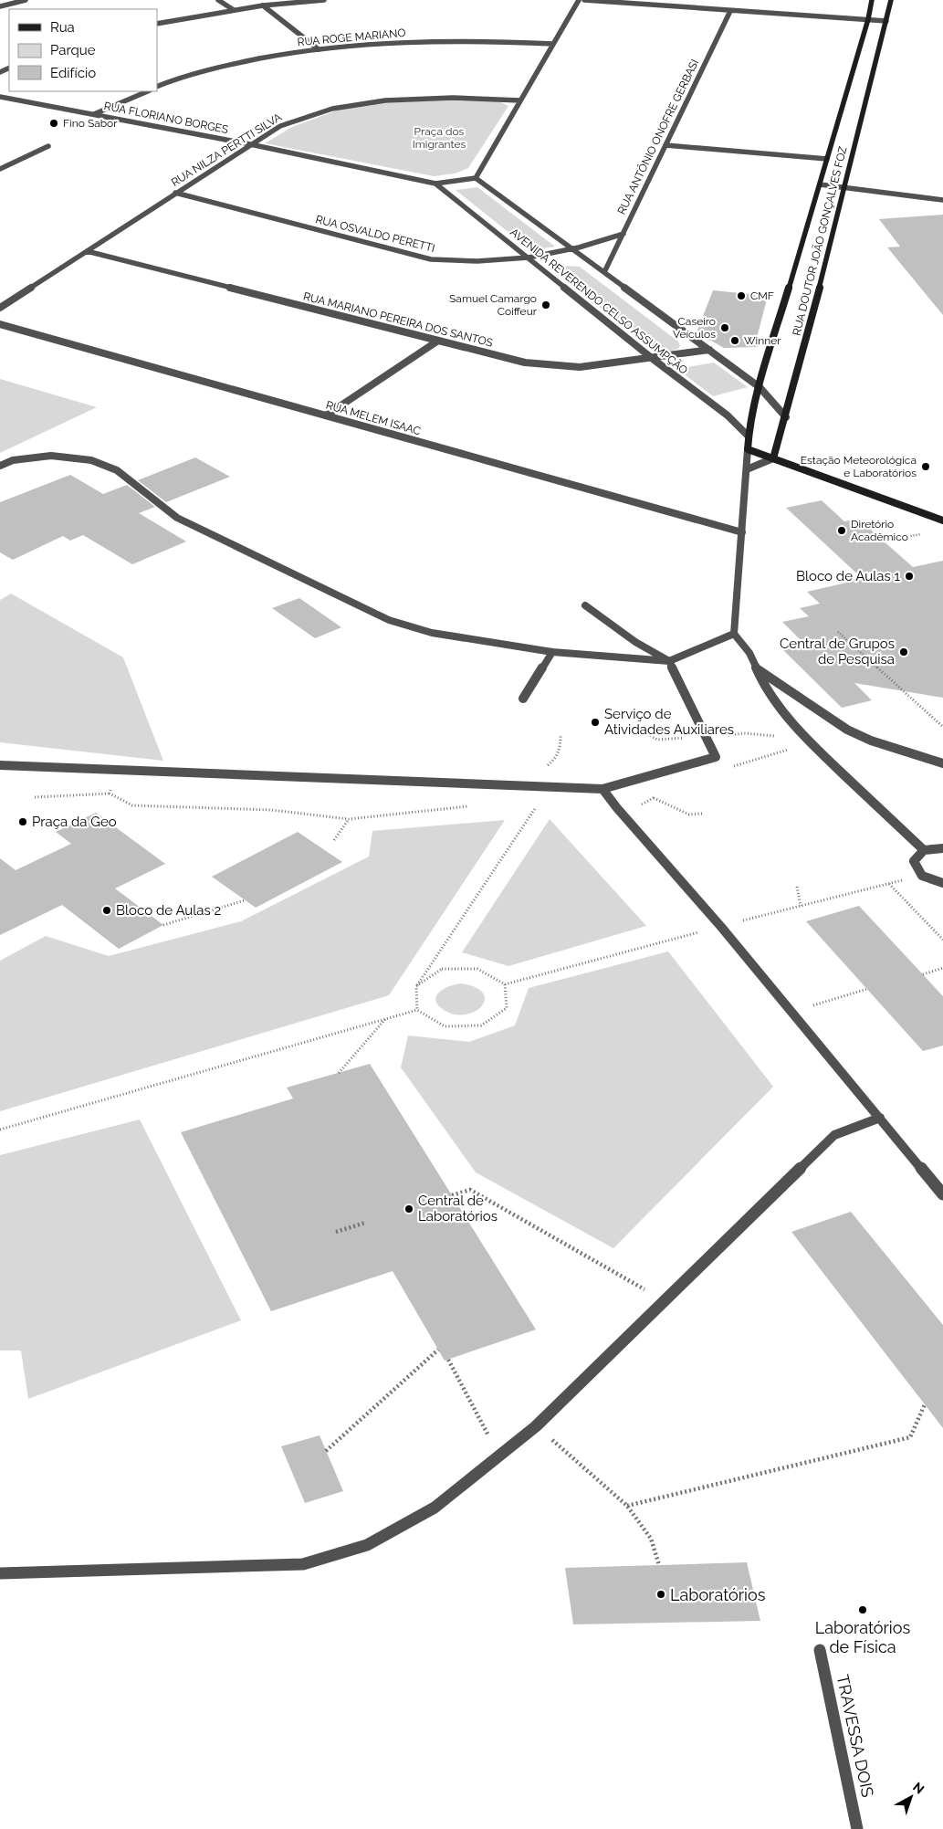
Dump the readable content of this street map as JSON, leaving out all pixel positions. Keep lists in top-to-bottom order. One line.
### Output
{"streets":{"street":["RUA ROGE MARIANO","RUA FLORIANO BORGES","RUA ANTÔNIO ONOFRE GERBASI","RUA NILZA PERTTI SILVA","RUA OSVALDO PERETTI","RUA DOUTOR JOÃO GONÇALVES FOZ","AVENIDA REVERENDO CELSO ASSUMPÇÃO","RUA MARIANO PEREIRA DOS SANTOS","RUA MELEM ISAAC","TRAVESSA DOIS"]},"crossings":[["RUA FLORIANO BORGES","RUA NILZA PERTTI SILVA"],["RUA FLORIANO BORGES","AVENIDA REVERENDO CELSO ASSUMPÇÃO"],["RUA ANTÔNIO ONOFRE GERBASI","RUA OSVALDO PERETTI"],["RUA ANTÔNIO ONOFRE GERBASI","AVENIDA REVERENDO CELSO ASSUMPÇÃO"],["RUA NILZA PERTTI SILVA","RUA OSVALDO PERETTI"],["RUA NILZA PERTTI SILVA","RUA MARIANO PEREIRA DOS SANTOS"],["RUA OSVALDO PERETTI","AVENIDA REVERENDO CELSO ASSUMPÇÃO"],["RUA DOUTOR JOÃO GONÇALVES FOZ","AVENIDA REVERENDO CELSO ASSUMPÇÃO"],["RUA DOUTOR JOÃO GONÇALVES FOZ","RUA MELEM ISAAC"],["AVENIDA REVERENDO CELSO ASSUMPÇÃO","RUA MARIANO PEREIRA DOS SANTOS"]],"parks":["Praça dos Imigrantes"],"places":["Fino Sabor","CMF","Samuel Camargo Coiffeur","Caseiro Veículos","Winner","Estação Meteorológica e Laboratórios","Diretório Acadêmico","Bloco de Aulas 1","Central de Grupos de Pesquisa","Serviço de Atividades Auxiliares","Praça da Geo","Bloco de Aulas 2","Central de Laboratórios","Laboratórios","Laboratórios de Física"],"legend":["Rua","Parque","Edifício"],"north":"top right"}
